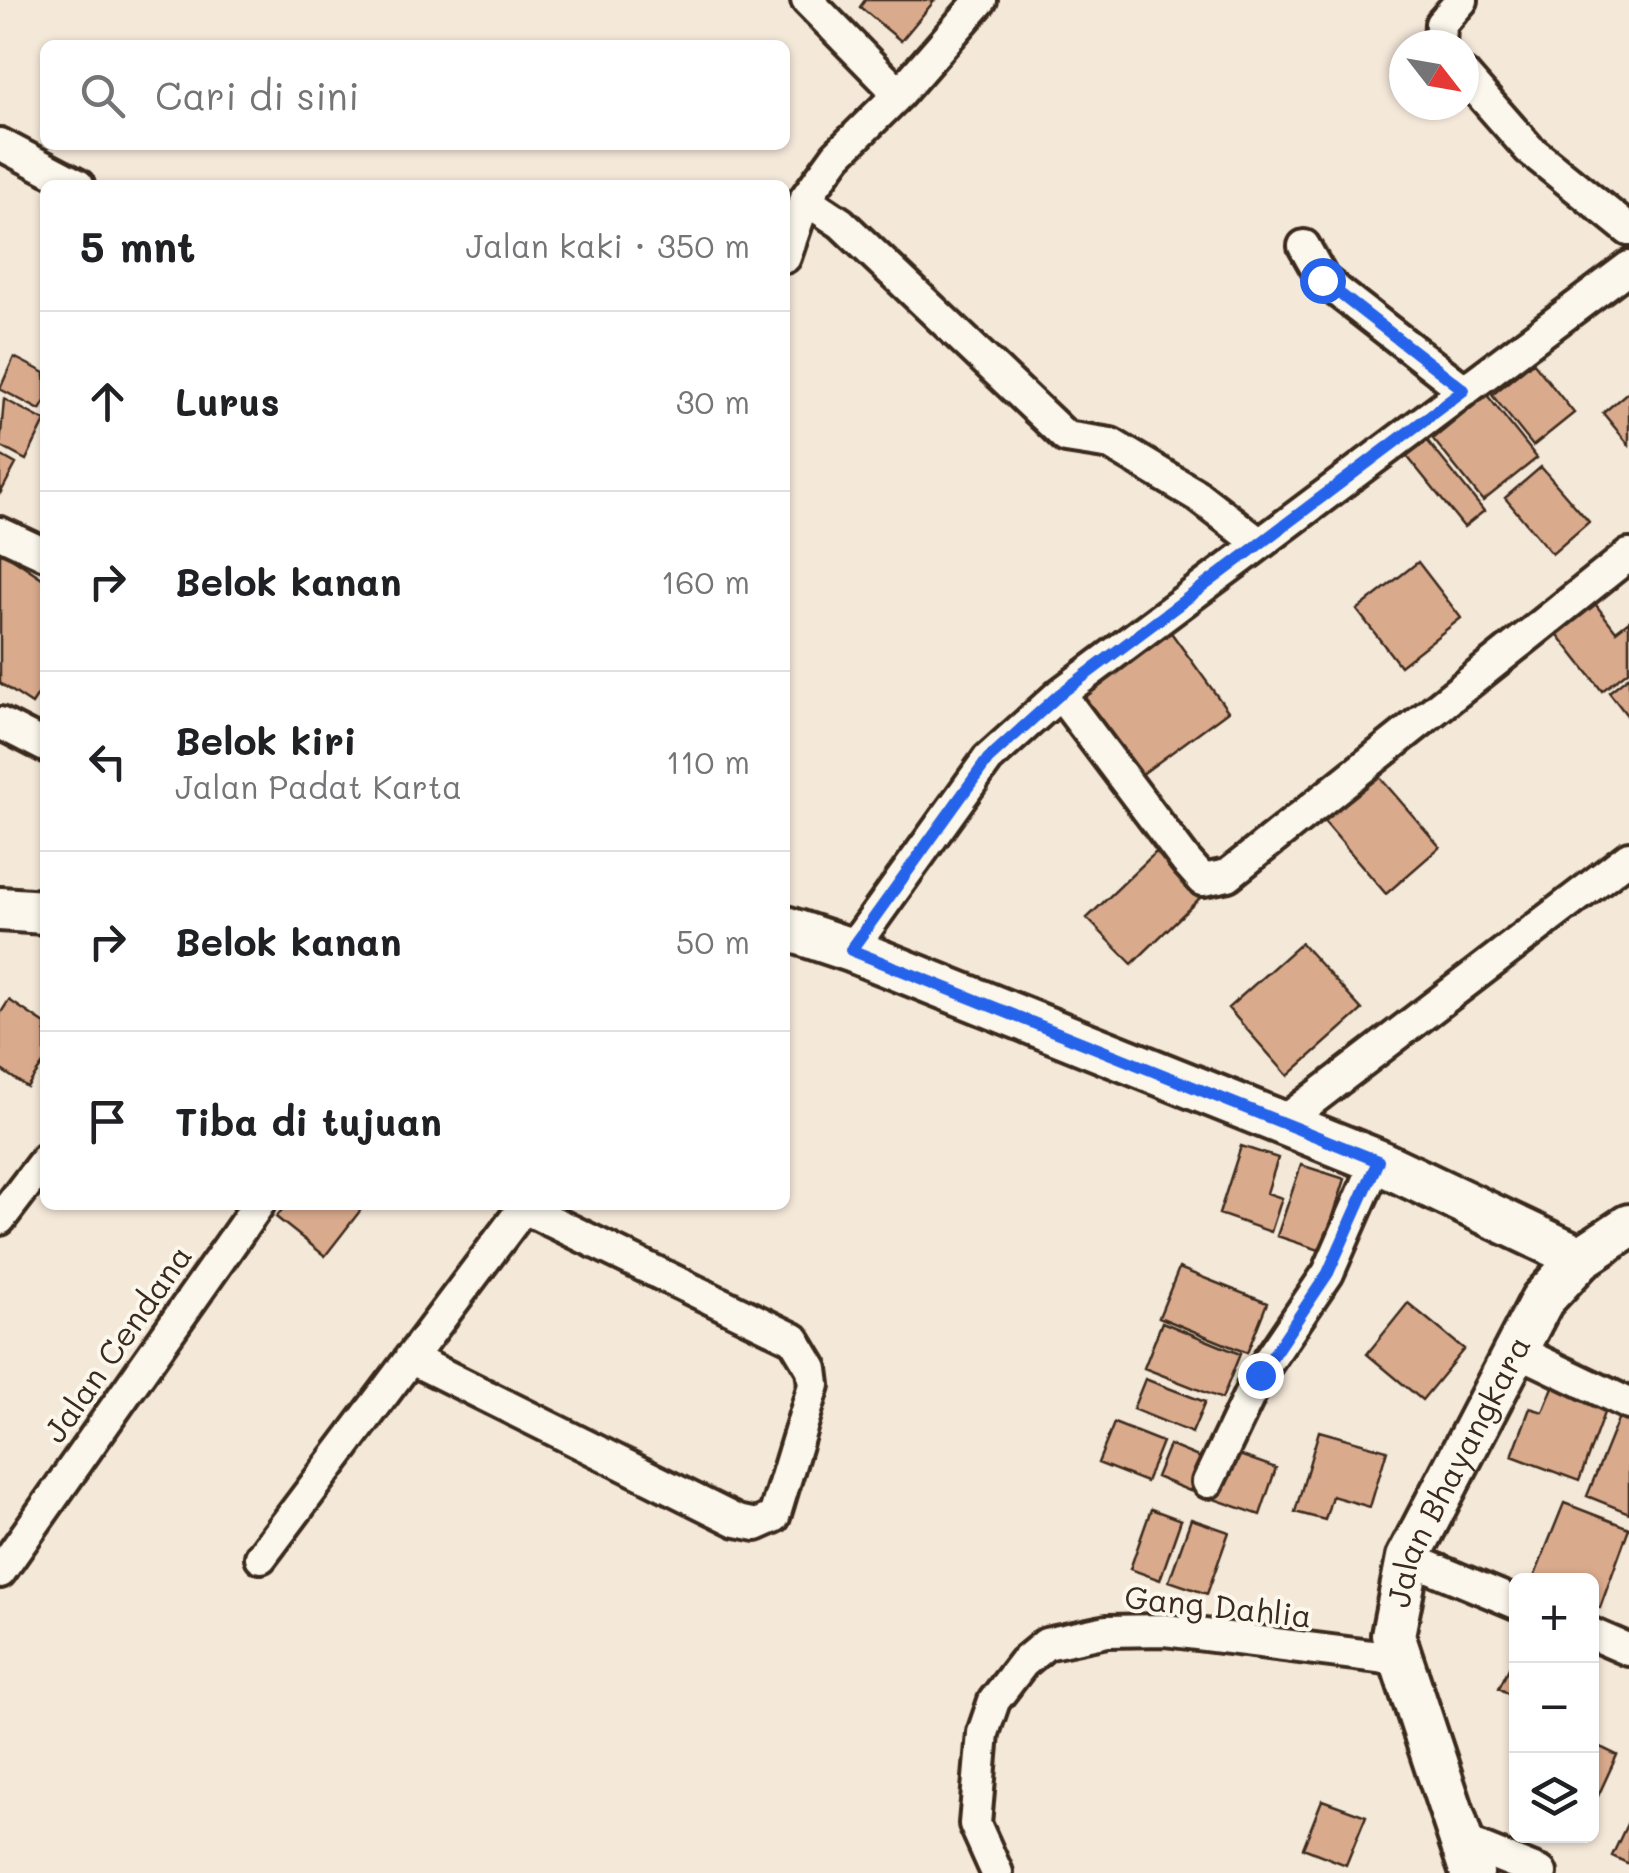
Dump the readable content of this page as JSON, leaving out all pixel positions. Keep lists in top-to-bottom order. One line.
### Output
{"streets":{"street":["Jalan Cendana","Jalan Bhayangkara","Gang Dahlia"]},"crossings":[["Jalan Bhayangkara","Gang Dahlia"]],"north":"bottom right","page":{"search":"Cari di sini","heading":["5 mnt","Jalan kaki · 350 m"],"list":[["Lurus","30 m"],["Belok kanan","160 m"],["Belok kiri","Jalan Padat Karta","110 m"],["Belok kanan","50 m"],"Tiba di tujuan"],"map_buttons":["+","−"]}}
